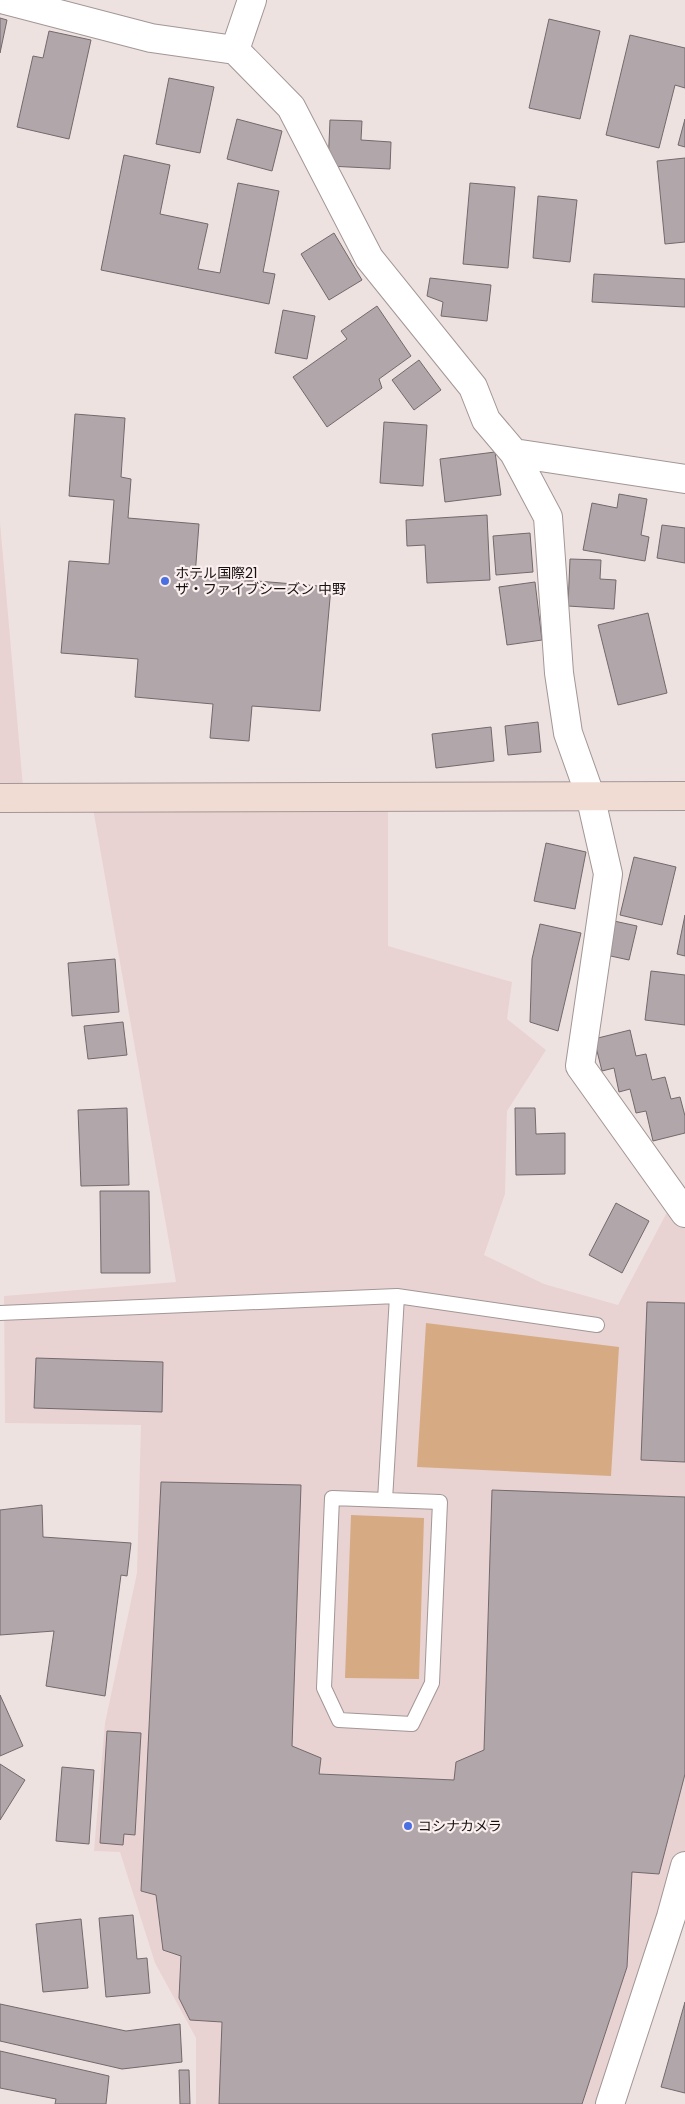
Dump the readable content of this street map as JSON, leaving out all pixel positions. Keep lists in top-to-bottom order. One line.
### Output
{"places":["ホテル国際21 ザ・ファイブシーズン 中野","コシナカメラ"]}
